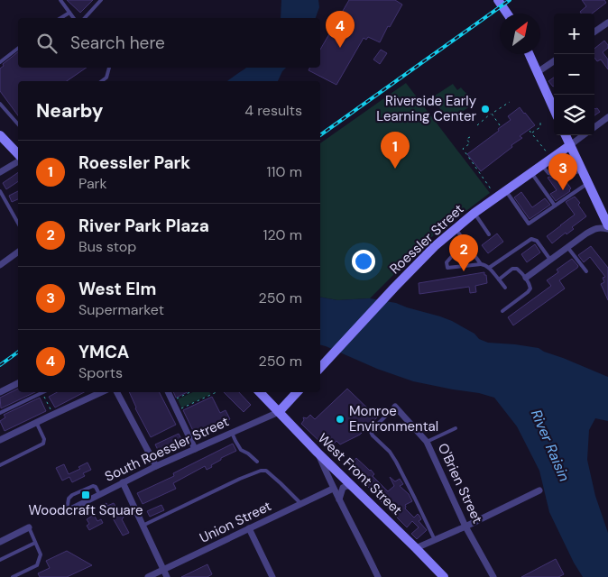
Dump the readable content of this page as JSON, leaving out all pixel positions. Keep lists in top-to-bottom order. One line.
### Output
{"streets":{"street":["Roessler Street","South Roessler Street","West Front Street","O'Brien Street","Union Street"]},"crossings":[["South Roessler Street","West Front Street"]],"water":["River Raisin"],"places":{"other":["Riverside Early Learning Center","Monroe Environmental"],"transit":["Woodcraft Square"]},"north":"top right","page":{"pins":["4","1","3","2"],"map_buttons":["+","−"],"search":"Search here","heading":["Nearby","4 results"],"list":[{"mark":"1","name":"Roessler Park","note":"Park","value":"110 m"},{"mark":"2","name":"River Park Plaza","note":"Bus stop","value":"120 m"},{"mark":"3","name":"West Elm","note":"Supermarket","value":"250 m"},{"mark":"4","name":"YMCA","note":"Sports","value":"250 m"}]}}
